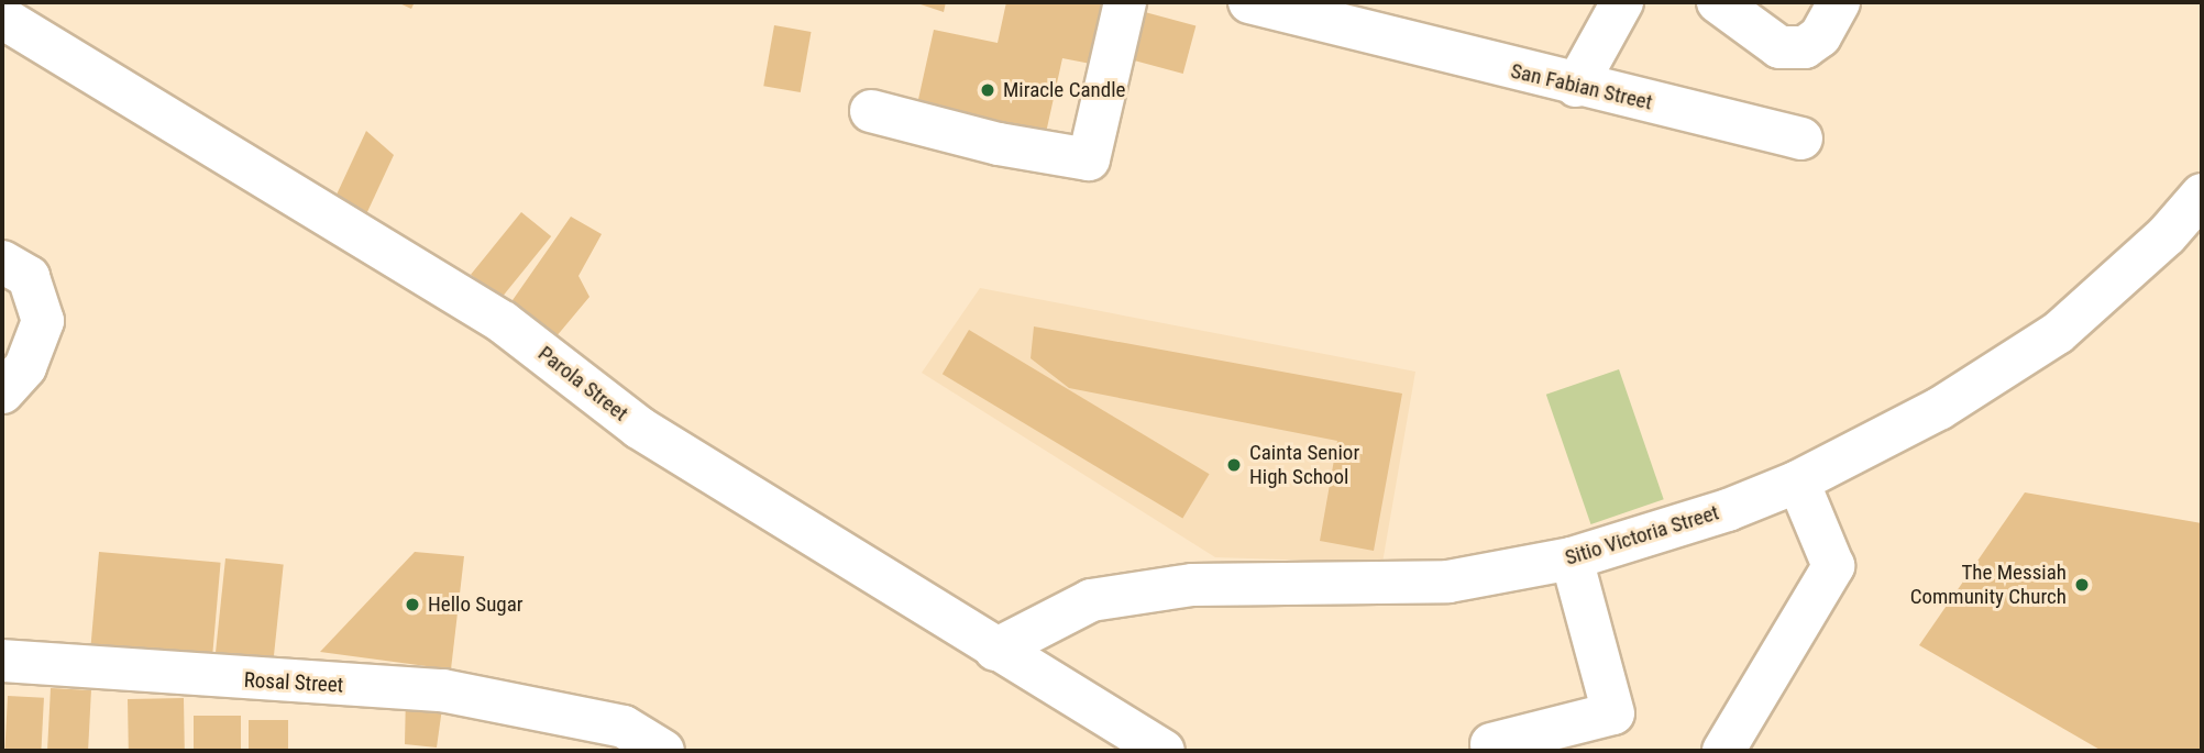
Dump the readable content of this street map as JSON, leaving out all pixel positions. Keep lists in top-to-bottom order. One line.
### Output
{"streets":{"street":["San Fabian Street","Parola Street","Sitio Victoria Street","Rosal Street"]},"crossings":[["Parola Street","Sitio Victoria Street"]],"places":["Miracle Candle","Cainta Senior High School","The Messiah Community Church","Hello Sugar"]}
